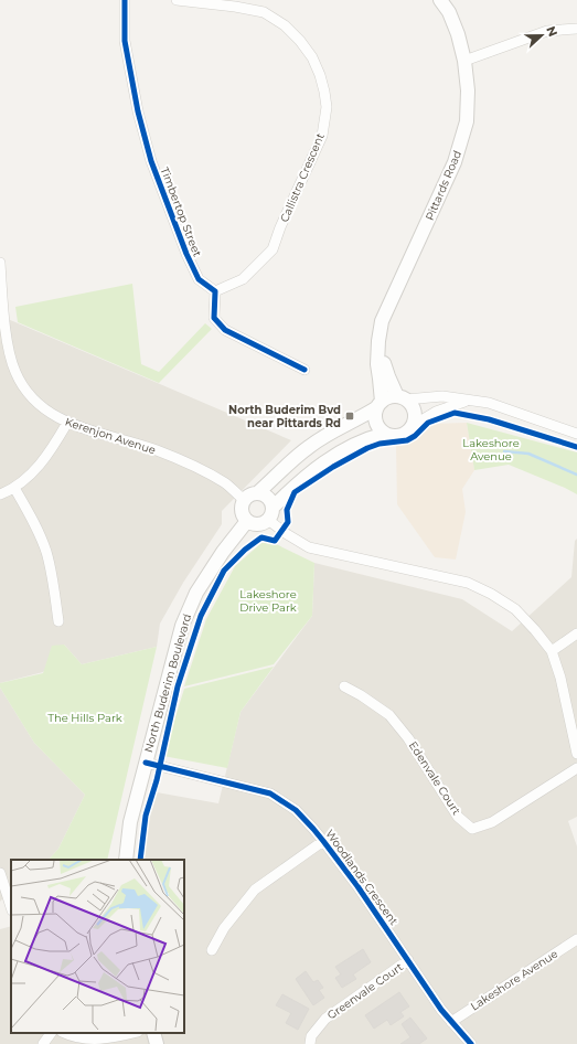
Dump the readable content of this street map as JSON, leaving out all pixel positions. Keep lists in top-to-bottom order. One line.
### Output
{"streets":{"street":["Callistra Crescent","Pittards Road","Timbertop Street","Kerenjon Avenue","North Buderim Boulevard","Edenvale Court","Woodlands Crescent","Lakeshore Avenue","Greenvale Court"]},"crossings":[["Callistra Crescent","Timbertop Street"],["Kerenjon Avenue","North Buderim Boulevard"],["North Buderim Boulevard","Woodlands Crescent"],["Woodlands Crescent","Lakeshore Avenue"],["Woodlands Crescent","Greenvale Court"]],"parks":["Lakeshore Avenue","Lakeshore Drive Park","The Hills Park"],"places":{"transit":["North Buderim Bvd near Pittards Rd"]},"north":"right"}
